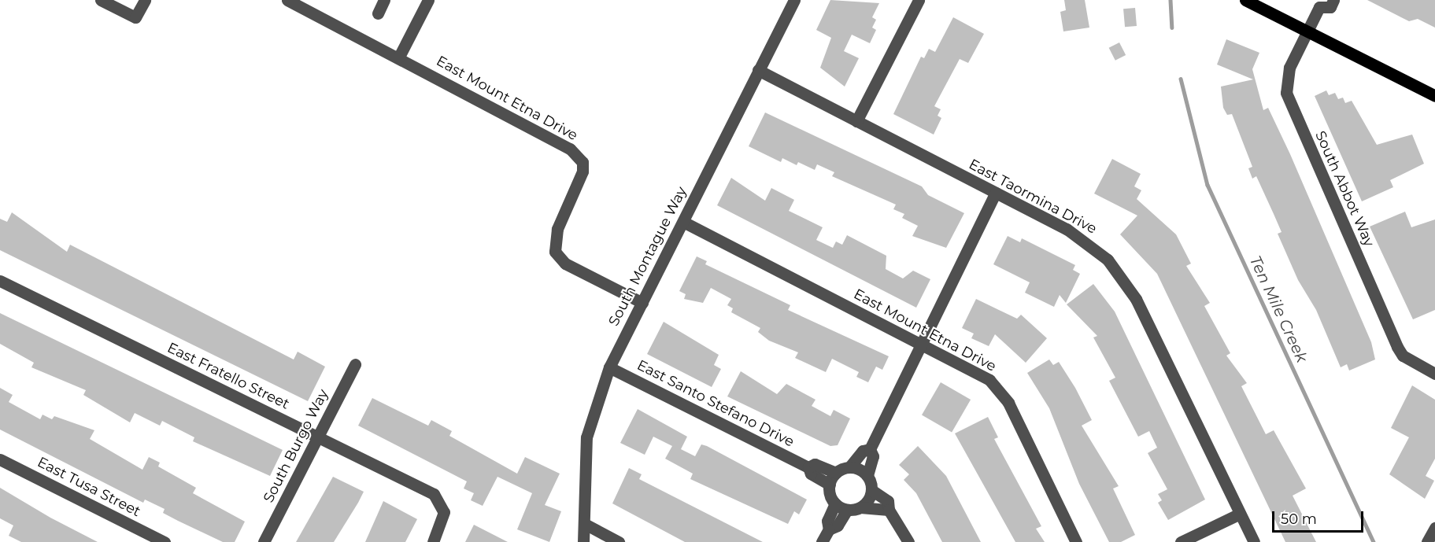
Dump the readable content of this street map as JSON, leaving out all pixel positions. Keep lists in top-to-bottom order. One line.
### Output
{"streets":{"street":["East Mount Etna Drive","South Abbot Way","East Taormina Drive","South Montague Way","East Fratello Street","East Santo Stefano Drive","South Burgo Way","East Tusa Street"]},"crossings":[["East Mount Etna Drive","South Montague Way"],["East Taormina Drive","South Montague Way"],["South Montague Way","East Santo Stefano Drive"],["East Fratello Street","South Burgo Way"]],"water":["Ten Mile Creek"],"scale_bar":"50 m"}
